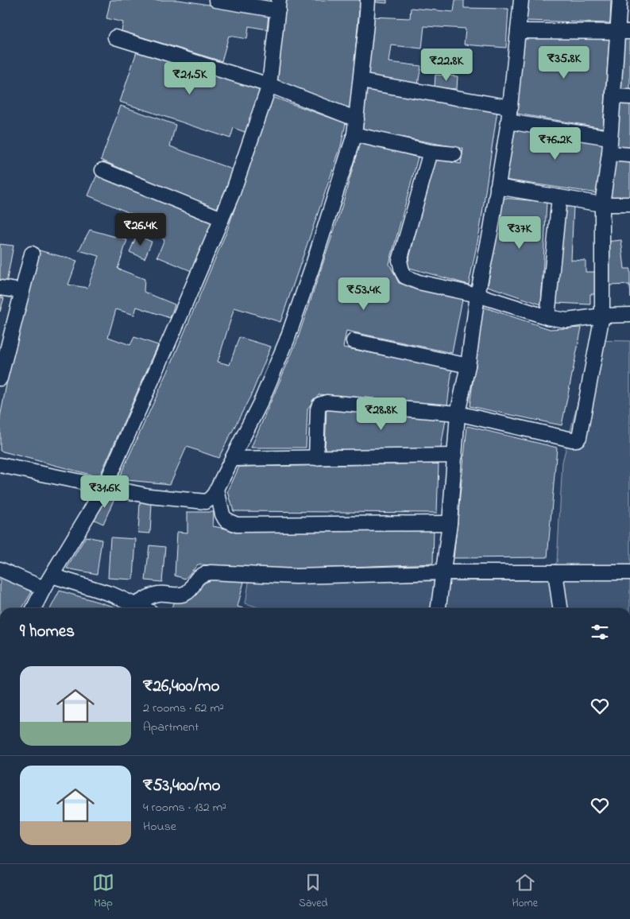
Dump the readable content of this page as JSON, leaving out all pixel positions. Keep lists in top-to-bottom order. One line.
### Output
{"page":{"price":["₹35.8K","₹22.8K","₹21.5K","₹76.2K","₹26.4K","₹37K","₹53.4K","₹28.8K","₹31.6K"],"heading":"9 homes","list":[{"name":"₹26,400/mo","note":"2 rooms · 62 m² · Apartment"},{"name":"₹53,400/mo","note":"4 rooms · 132 m² · House"}],"tabs":["Map","Saved","Home"]}}
